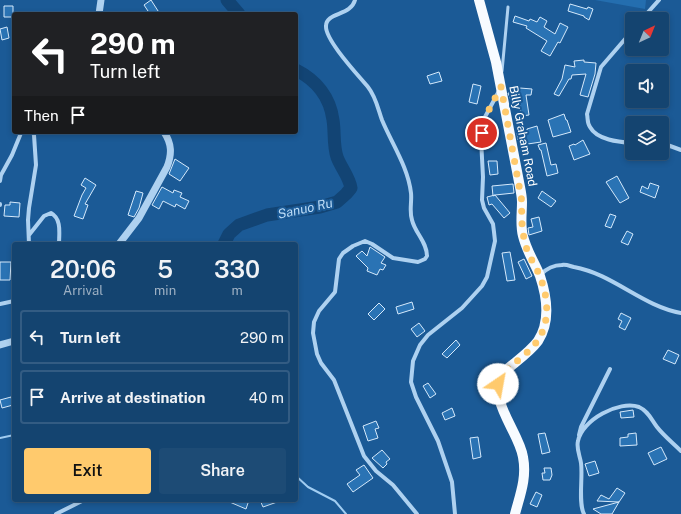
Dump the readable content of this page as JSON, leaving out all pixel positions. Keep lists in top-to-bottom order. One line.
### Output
{"streets":{"main road":["Billy Graham Road"]},"water":["Sanuo Ru"],"north":"top right","page":{"turn":["290 m","Turn left"],"then":"Then","eta":["20:06","Arrival","5","min","330","m"],"list":[{"name":"Turn left","value":"290 m"},{"name":"Arrive at destination","value":"40 m"}],"buttons":["Exit","Share"]}}
